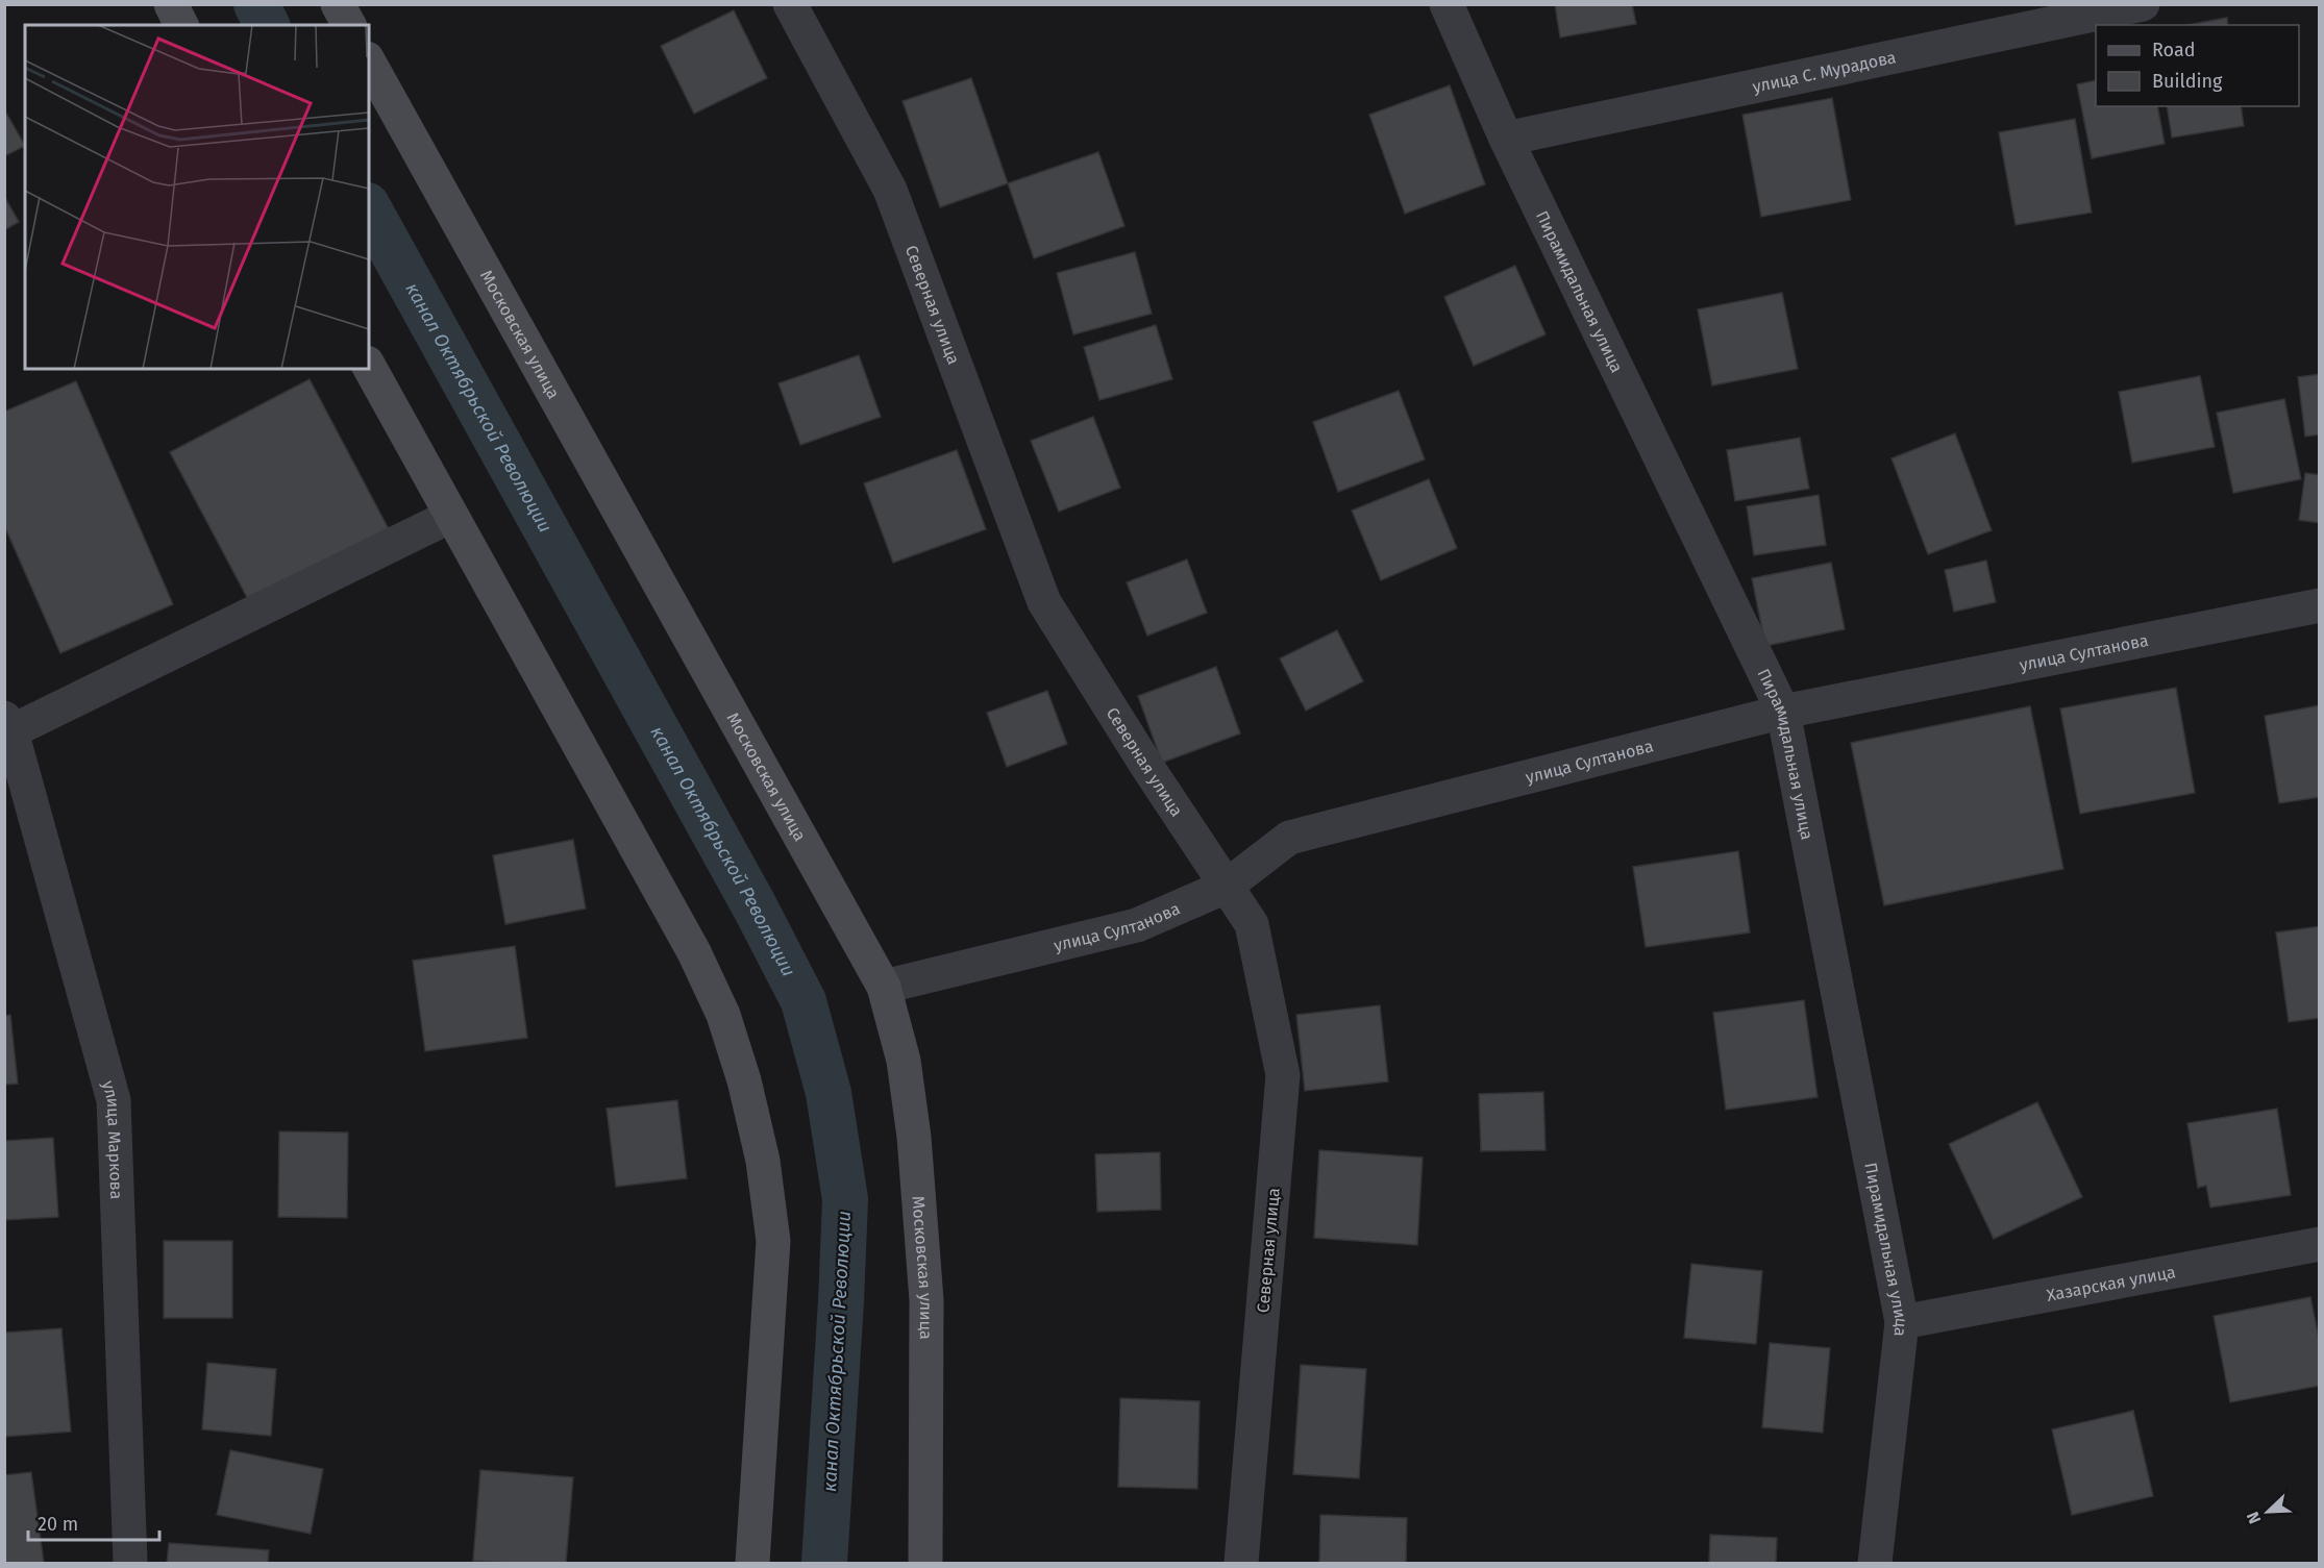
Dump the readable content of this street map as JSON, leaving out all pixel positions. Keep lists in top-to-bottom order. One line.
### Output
{"streets":{"main road":["Московская улица"],"street":["улица С. Мурадова","Пирамидальная улица","Северная улица","улица Султанова","улица Маркова","Хазарская улица"]},"crossings":[["улица С. Мурадова","Пирамидальная улица"],["Пирамидальная улица","улица Султанова"],["Пирамидальная улица","Хазарская улица"],["Северная улица","улица Султанова"],["Московская улица","улица Султанова"]],"water":["канал Октябрьской Революции"],"legend":["Road","Building"],"scale_bar":"20 m","north":"bottom left"}
